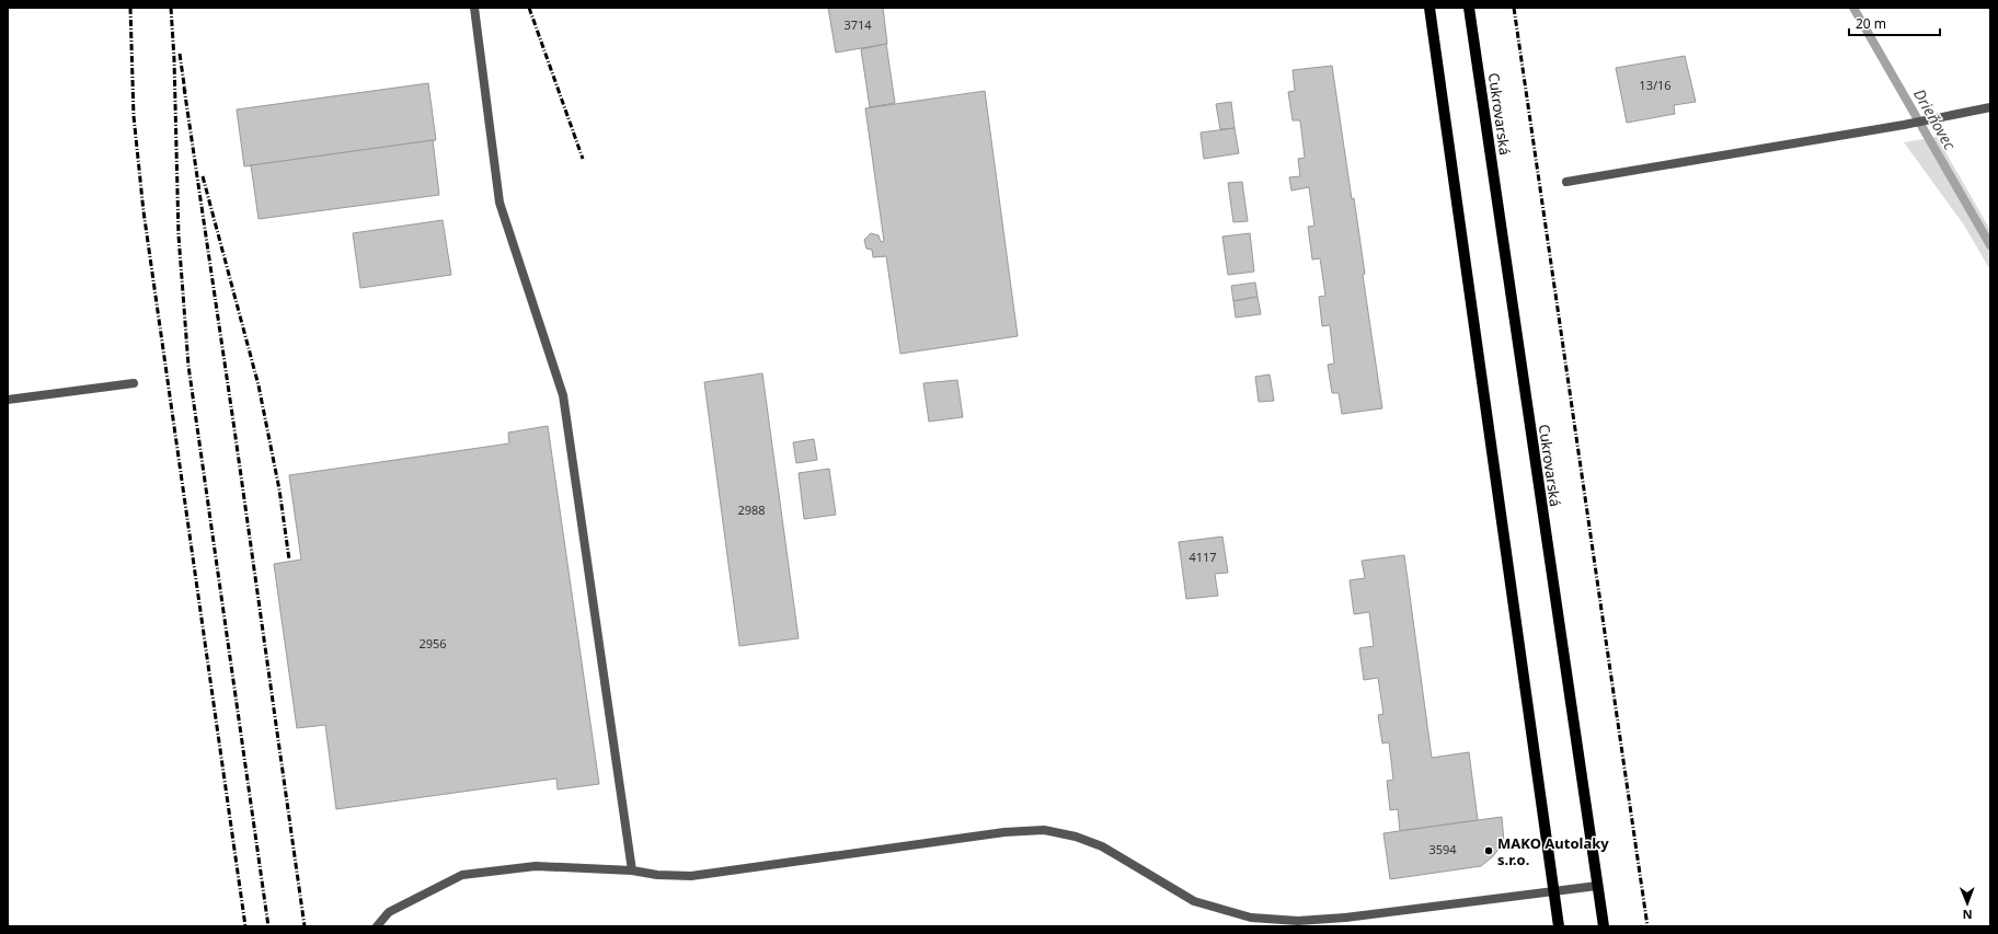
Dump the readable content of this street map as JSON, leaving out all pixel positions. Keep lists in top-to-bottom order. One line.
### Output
{"streets":{"main road":["Cukrovarská"]},"water":["Drieňovec"],"places":["MAKO Autolaky s.r.o."],"house_numbers":["3714","13/16","2988","4117","2956","3594"],"scale_bar":"20 m","north":"bottom"}
